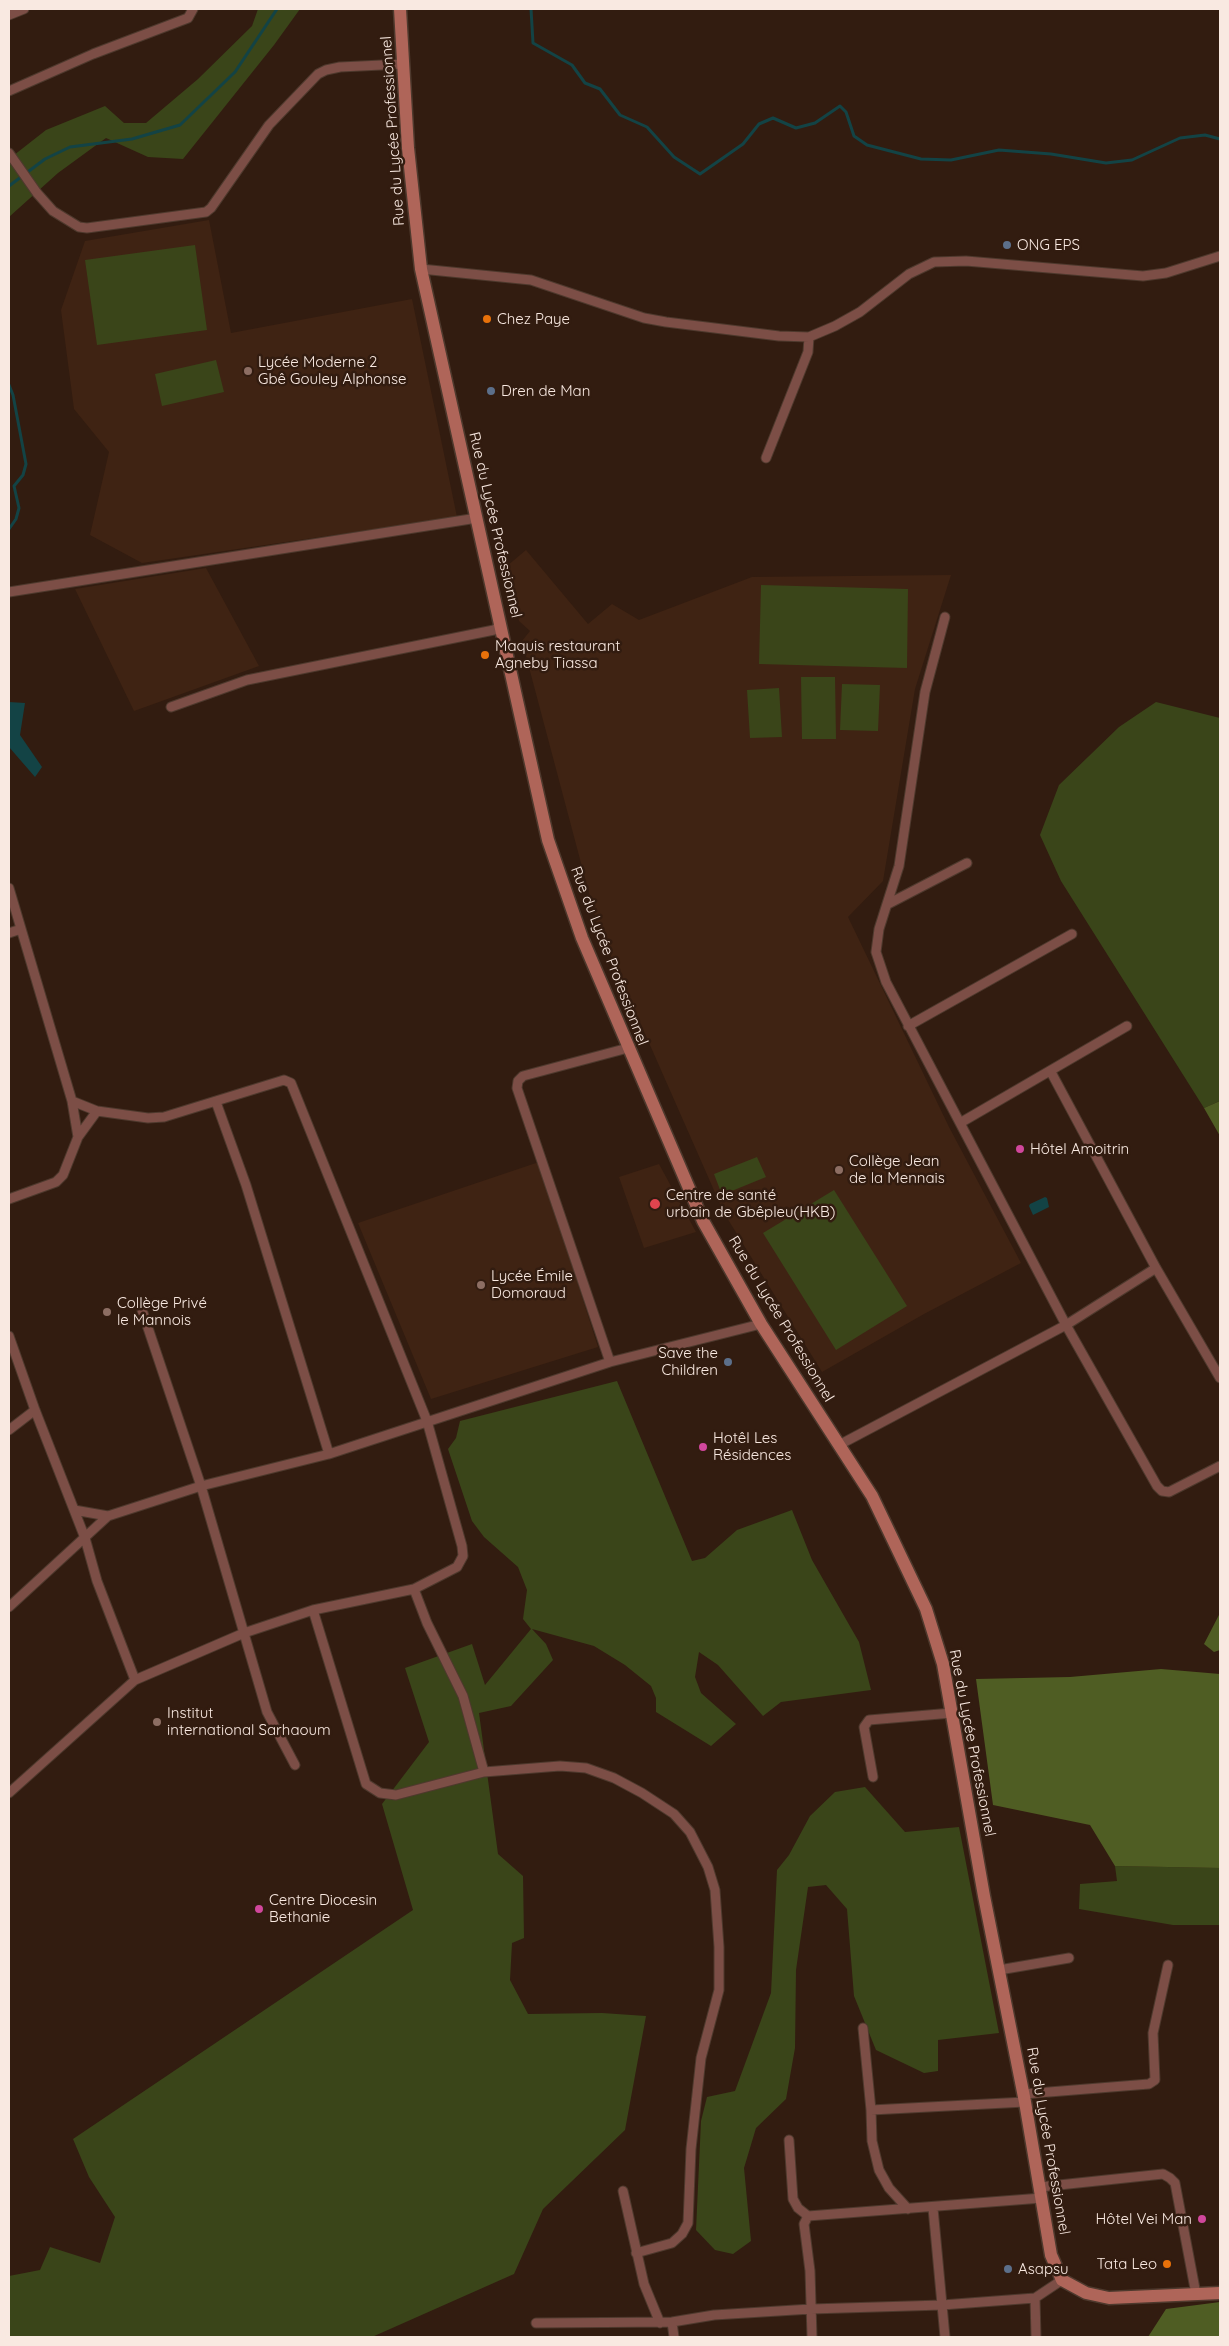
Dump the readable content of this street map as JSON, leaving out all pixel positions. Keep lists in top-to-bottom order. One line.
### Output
{"streets":{"main road":["Rue du Lycée Professionnel"]},"places":["ONG EPS","Chez Paye","Lycée Moderne 2 Gbê Gouley Alphonse","Dren de Man","Maquis restaurant Agneby Tiassa","Hôtel Amoitrin","Collège Jean de la Mennais","Centre de santé urbain de Gbêpleu(HKB)","Lycée Émile Domoraud","Collège Privé le Mannois","Save the Children","Hotêl Les Résidences","Institut international Sarhaoum","Centre Diocesin Bethanie","Hôtel Vei Man","Tata Leo","Asapsu"]}
